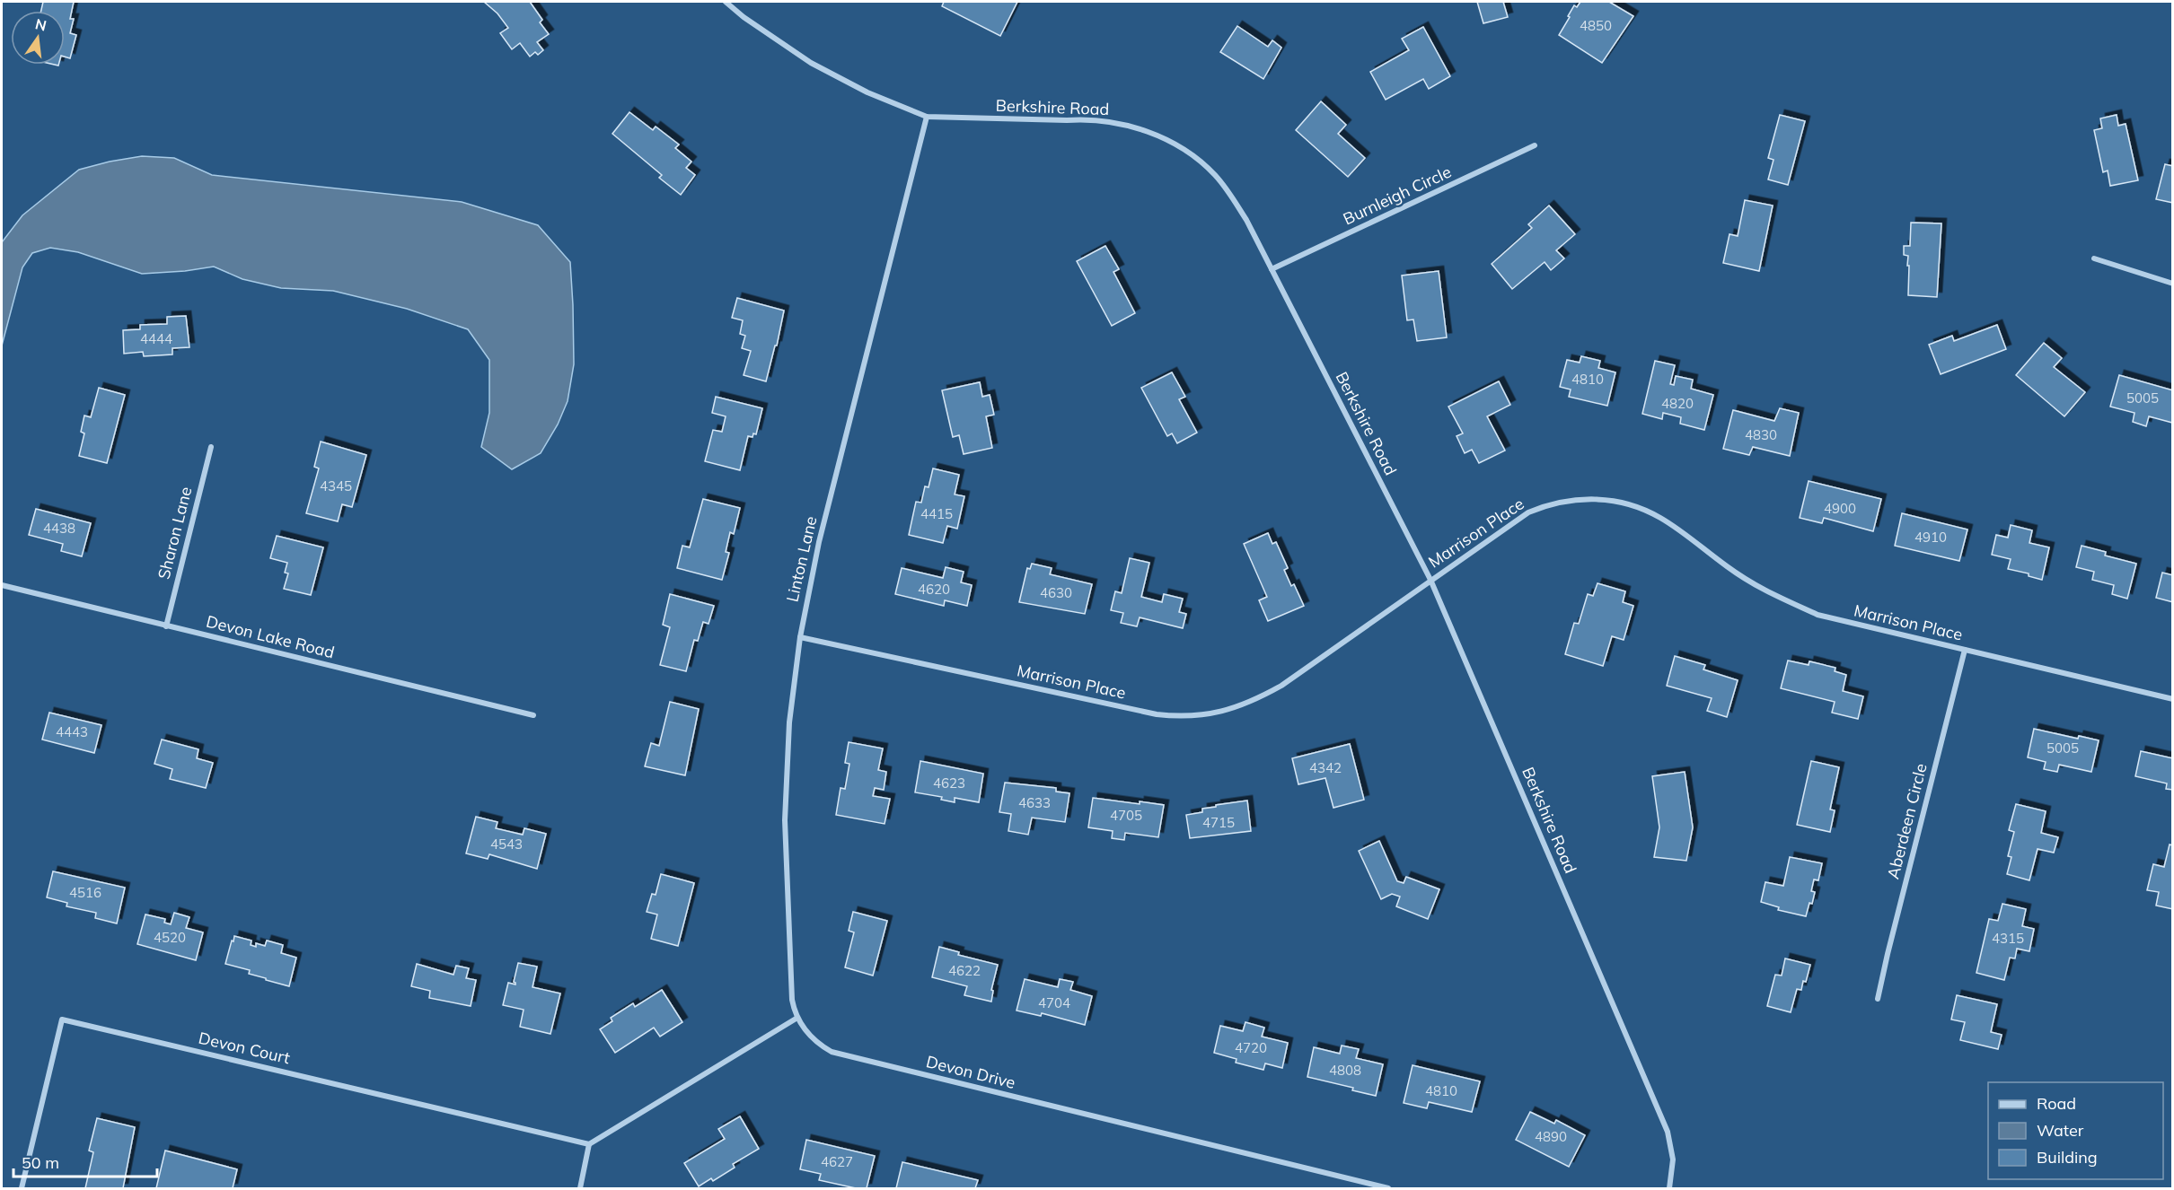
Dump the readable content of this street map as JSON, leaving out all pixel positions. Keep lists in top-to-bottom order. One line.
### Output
{"streets":{"street":["Berkshire Road","Burnleigh Circle","Sharon Lane","Marrison Place","Linton Lane","Devon Lake Road","Aberdeen Circle","Devon Court","Devon Drive"]},"crossings":[["Berkshire Road","Burnleigh Circle"],["Berkshire Road","Marrison Place"],["Berkshire Road","Linton Lane"],["Sharon Lane","Devon Lake Road"],["Marrison Place","Linton Lane"],["Marrison Place","Aberdeen Circle"],["Linton Lane","Devon Drive"]],"house_numbers":["4850","4444","4810","5005","4820","4830","4345","4900","4415","4438","4910","4620","4630","4443","5005","4342","4623","4633","4705","4715","4543","4516","4520","4315","4622","4704","4720","4808","4810","4890","4627"],"legend":["Road","Water","Building"],"scale_bar":"50 m","north":"top"}
